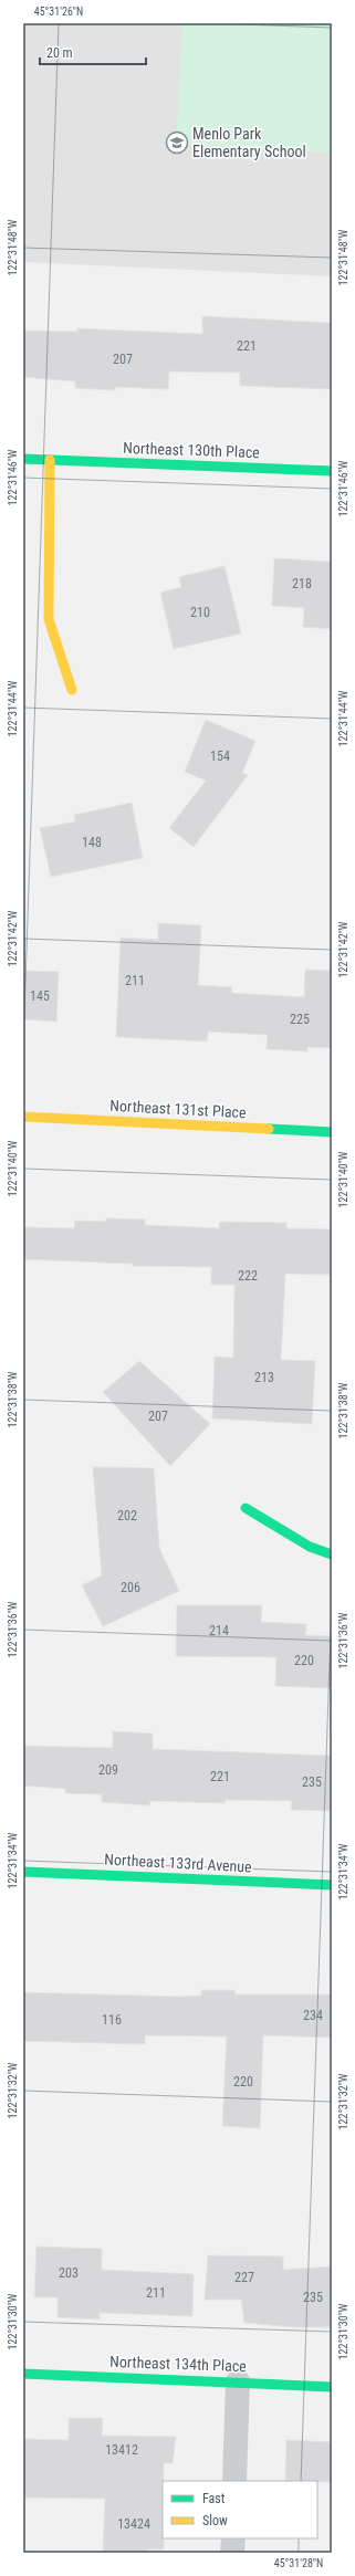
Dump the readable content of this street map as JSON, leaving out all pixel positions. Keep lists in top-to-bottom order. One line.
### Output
{"streets":{"street":["Northeast 130th Place","Northeast 131st Place","Northeast 133rd Avenue","Northeast 134th Place"]},"places":{"school or university":["Menlo Park Elementary School"]},"house_numbers":["221","207","218","210","154","148","211","145","225","222","213","207","202","206","214","220","209","221","235","234","116","220","203","227","211","235","13412","13424"],"legend":["Fast","Slow"],"scale_bar":"20 m","coordinates":["45°31'26\"N","122°31'48\"W","122°31'46\"W","122°31'44\"W","122°31'42\"W","122°31'40\"W","122°31'38\"W","122°31'36\"W","122°31'34\"W","122°31'32\"W","122°31'30\"W","45°31'28\"N"]}
